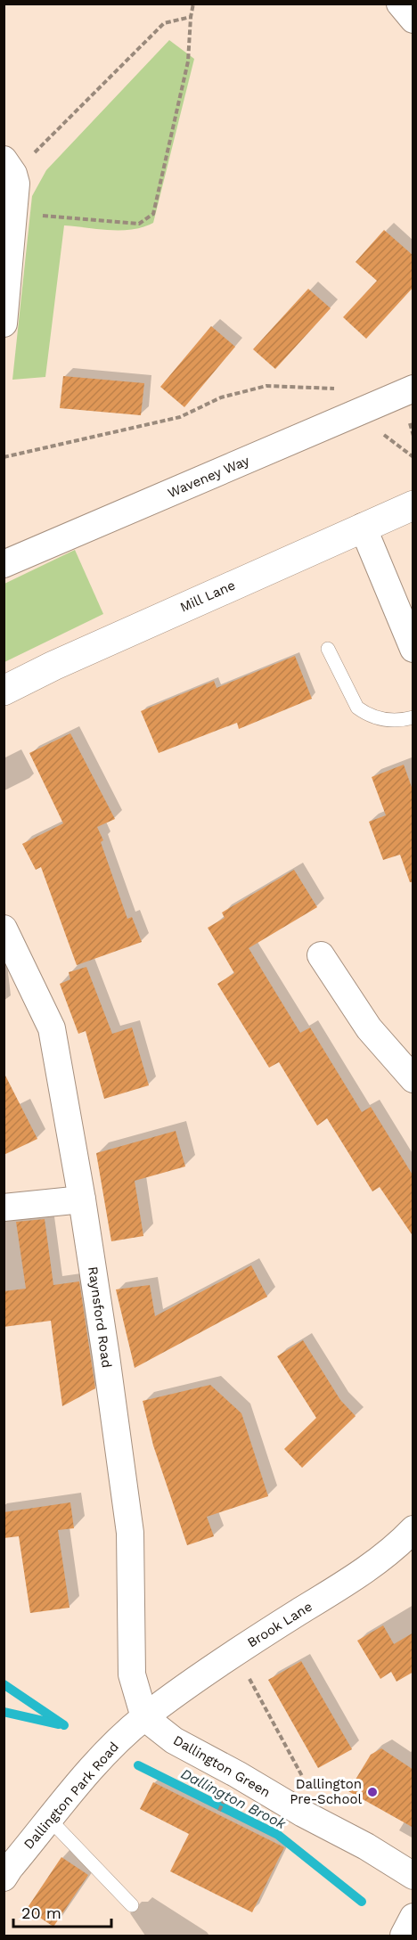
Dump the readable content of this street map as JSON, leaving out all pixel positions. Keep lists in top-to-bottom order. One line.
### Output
{"streets":{"street":["Waveney Way","Mill Lane","Raynsford Road","Brook Lane","Dallington Green","Dallington Park Road"]},"crossings":[["Raynsford Road","Brook Lane"],["Raynsford Road","Dallington Green"],["Raynsford Road","Dallington Park Road"],["Brook Lane","Dallington Green"],["Brook Lane","Dallington Park Road"],["Dallington Green","Dallington Park Road"]],"water":["Dallington Brook"],"places":["Dallington Pre-School"],"scale_bar":"20 m"}
